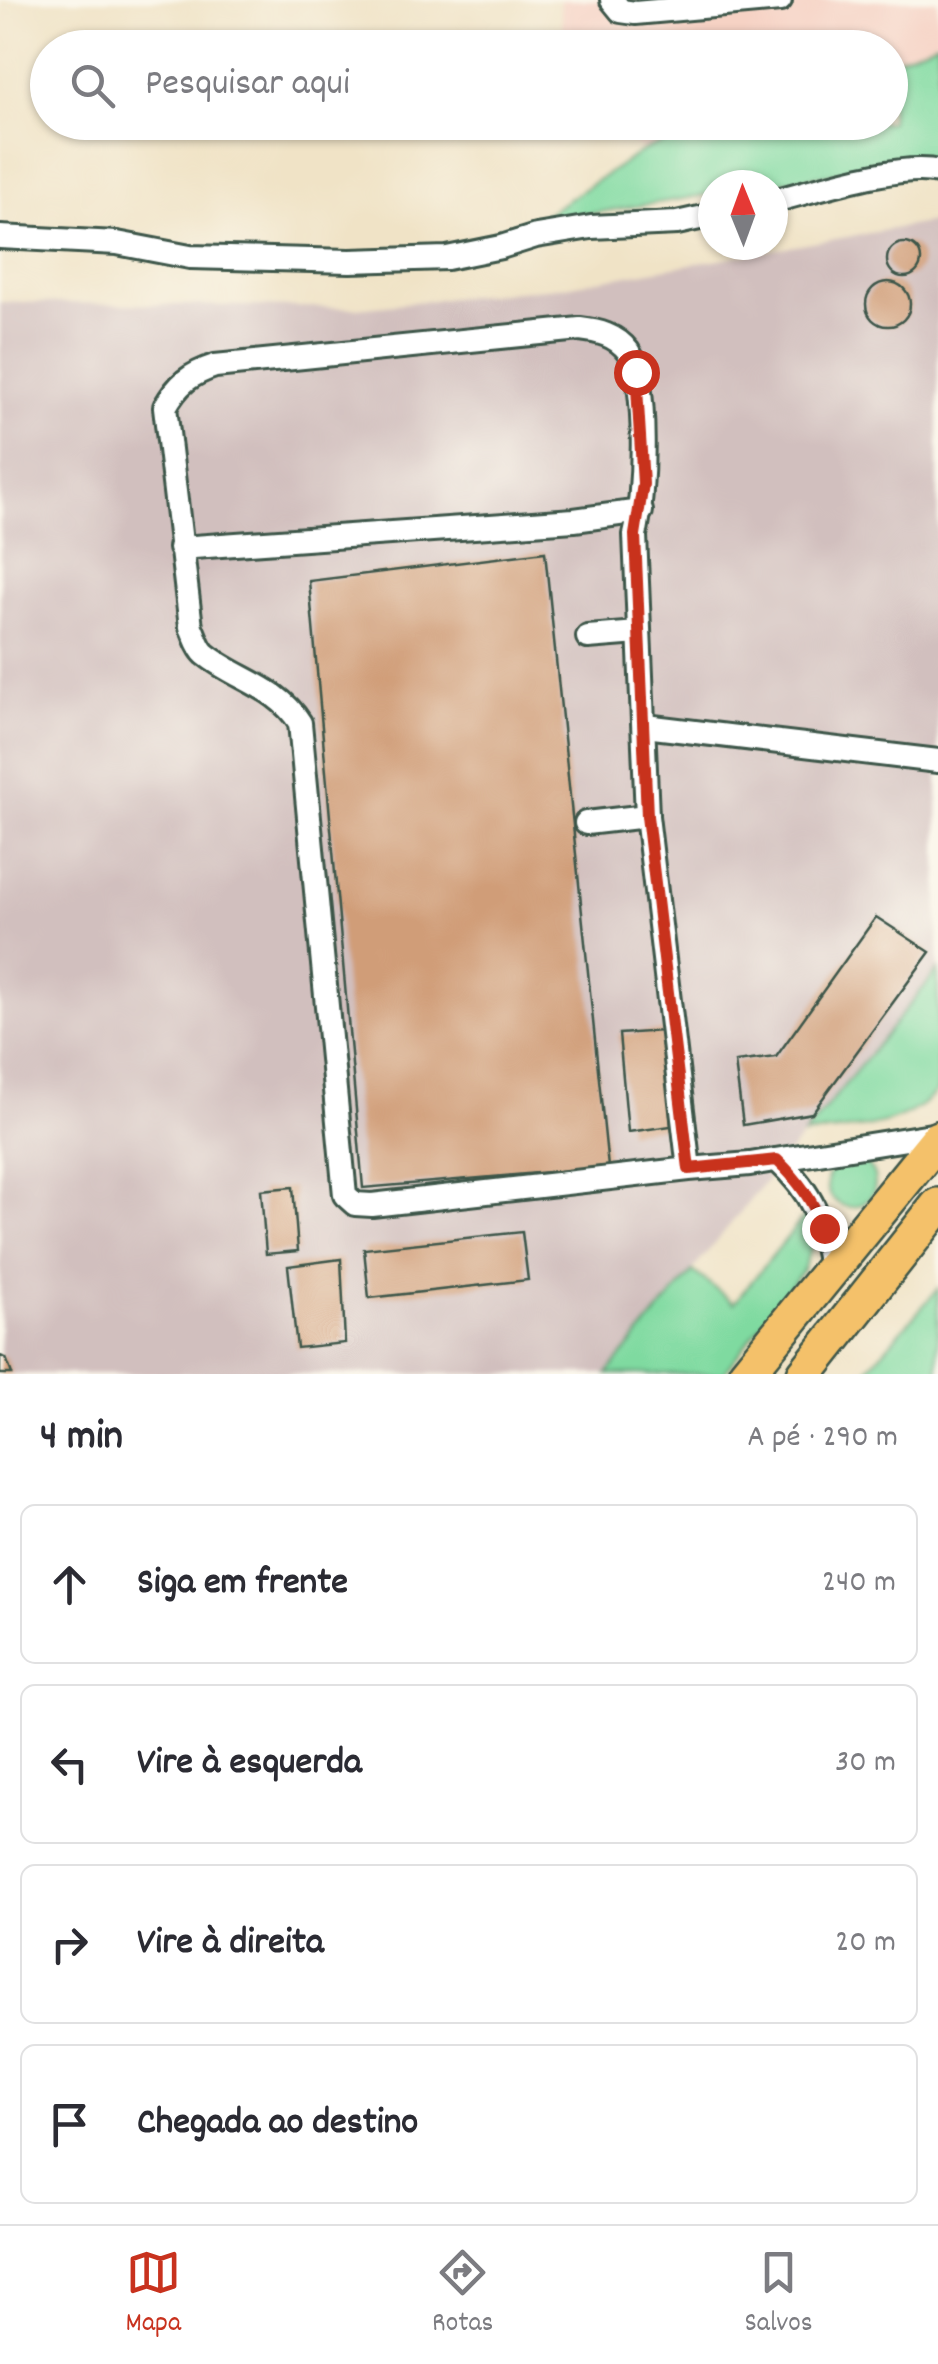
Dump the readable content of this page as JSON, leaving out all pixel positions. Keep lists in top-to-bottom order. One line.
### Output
{"north":"top","page":{"search":"Pesquisar aqui","heading":["4 min","A pé · 290 m"],"list":[["Siga em frente","240 m"],["Vire à esquerda","30 m"],["Vire à direita","20 m"],"Chegada ao destino"],"nav":["Mapa","Rotas","Salvos"]}}
